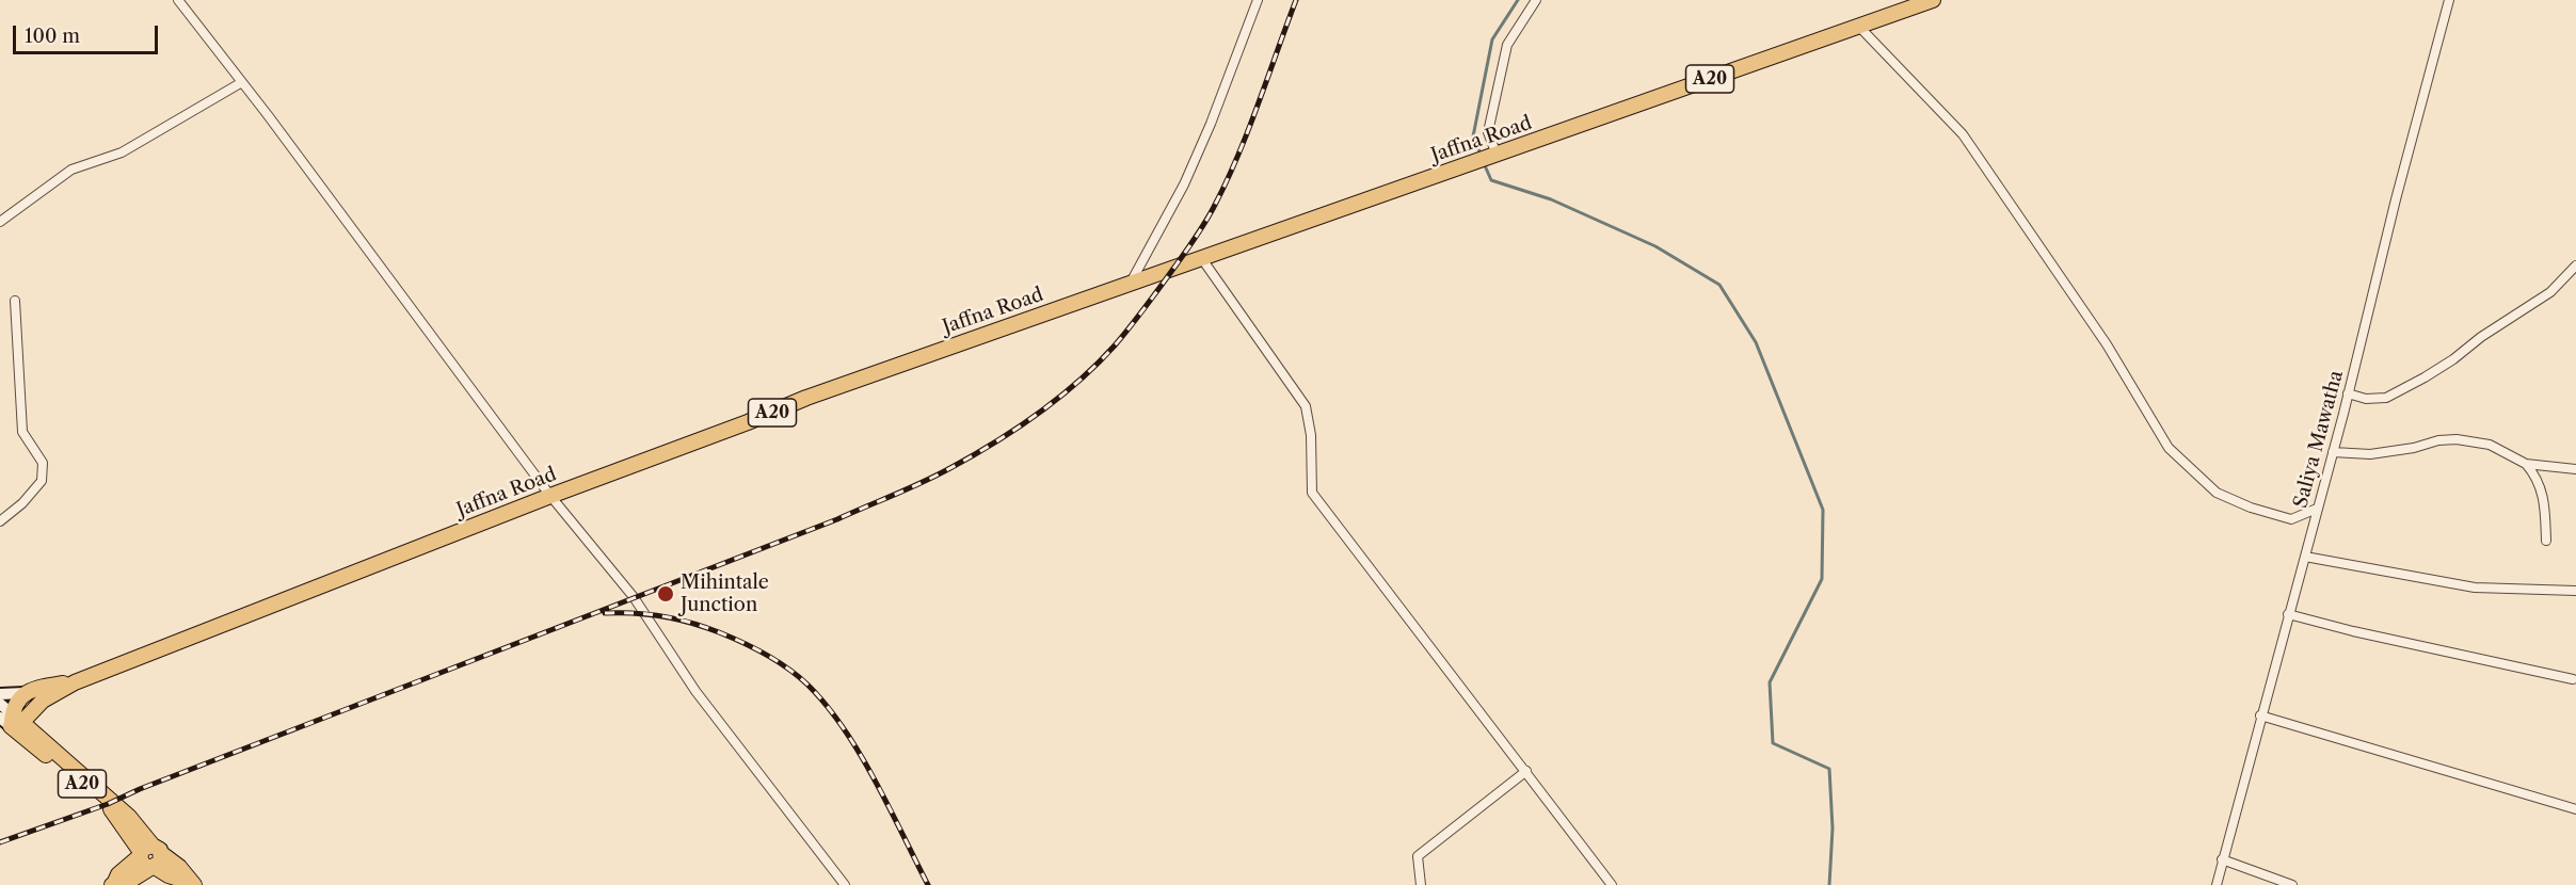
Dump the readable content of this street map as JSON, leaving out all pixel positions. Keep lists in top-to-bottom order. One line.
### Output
{"streets":{"highway":["A20","Jaffna Road"],"street":["Saliya Mawatha"]},"crossings":[["A20","Jaffna Road"]],"places":["Mihintale Junction"],"scale_bar":"100 m"}
